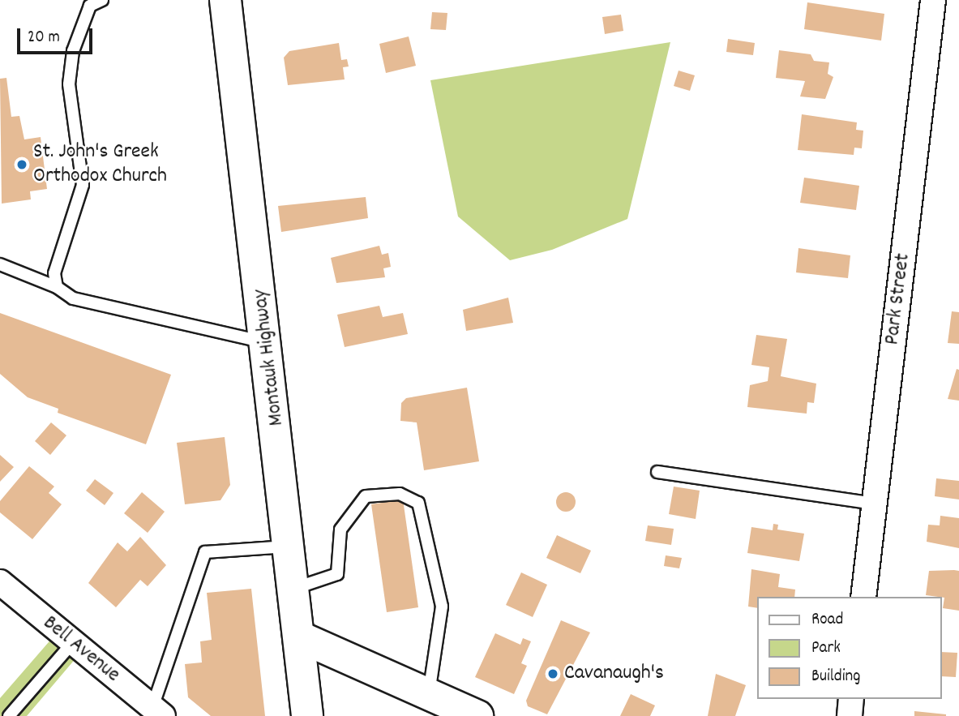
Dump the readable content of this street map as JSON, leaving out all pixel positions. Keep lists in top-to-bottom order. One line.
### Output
{"streets":{"main road":["Montauk Highway"],"street":["Park Street","Bell Avenue"]},"places":["St. John's Greek Orthodox Church","Cavanaugh's"],"legend":["Road","Park","Building"],"scale_bar":"20 m"}
